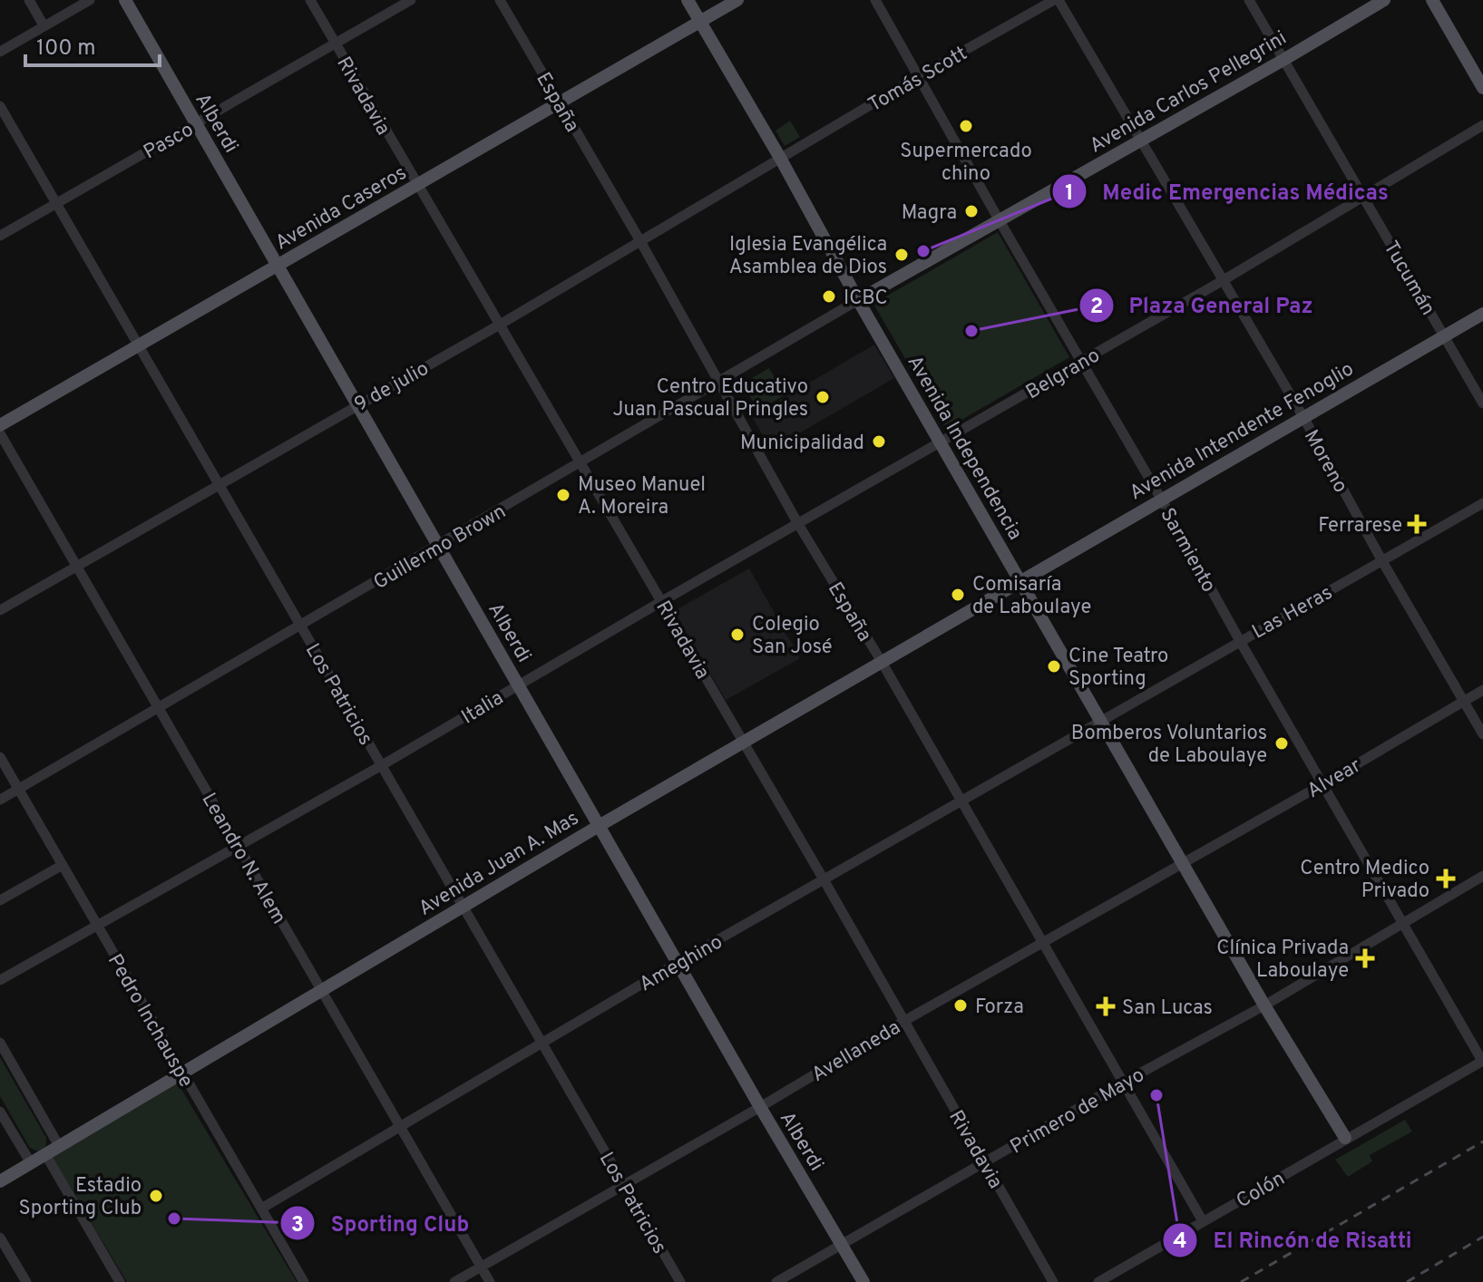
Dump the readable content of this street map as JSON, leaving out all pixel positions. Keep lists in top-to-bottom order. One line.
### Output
{"streets":{"main road":["Avenida Carlos Pellegrini","Alberdi","Avenida Caseros","Avenida Intendente Fenoglio","Avenida Independencia","Avenida Juan A. Mas"],"street":["Tomás Scott","Rivadavia","España","Pasco","Tucumán","Belgrano","9 de julio","Moreno","Guillermo Brown","Sarmiento","Las Heras","Los Patricios","Italia","Alvear","Leandro N. Alem","Ameghino","Pedro Inchauspe","Avellaneda","Primero de Mayo","Colón"]},"crossings":[["Tomás Scott","9 de julio"],["Tomás Scott","Avenida Independencia"],["Tomás Scott","Moreno"],["Tomás Scott","Sarmiento"],["Avenida Carlos Pellegrini","Tucumán"],["Avenida Carlos Pellegrini","Avenida Independencia"],["Avenida Carlos Pellegrini","Moreno"],["Avenida Carlos Pellegrini","Guillermo Brown"],["Avenida Carlos Pellegrini","Sarmiento"],["Rivadavia","Pasco"],["Rivadavia","Avenida Caseros"],["Rivadavia","9 de julio"],["Rivadavia","Guillermo Brown"],["Rivadavia","Italia"],["Rivadavia","Avenida Juan A. Mas"],["Rivadavia","Ameghino"],["Rivadavia","Avellaneda"],["Rivadavia","Primero de Mayo"],["España","Avenida Caseros"],["España","9 de julio"],["España","Guillermo Brown"],["España","Italia"],["España","Avenida Juan A. Mas"],["España","Ameghino"],["España","Avellaneda"],["España","Primero de Mayo"],["España","Colón"],["Alberdi","Pasco"],["Alberdi","Avenida Caseros"],["Alberdi","9 de julio"],["Alberdi","Guillermo Brown"],["Alberdi","Italia"],["Alberdi","Avenida Juan A. Mas"],["Alberdi","Ameghino"],["Alberdi","Avellaneda"],["Alberdi","Primero de Mayo"],["Pasco","Los Patricios"],["Avenida Caseros","Avenida Independencia"],["Avenida Caseros","Los Patricios"],["Tucumán","Belgrano"],["Tucumán","Avenida Intendente Fenoglio"],["Belgrano","Avenida Independencia"],["Belgrano","Moreno"],["Belgrano","Sarmiento"],["Belgrano","Italia"],["9 de julio","Avenida Independencia"],["9 de julio","Los Patricios"],["9 de julio","Leandro N. Alem"],["Avenida Intendente Fenoglio","Avenida Independencia"],["Avenida Intendente Fenoglio","Moreno"],["Avenida Intendente Fenoglio","Sarmiento"],["Avenida Intendente Fenoglio","Avenida Juan A. Mas"],["Avenida Independencia","Guillermo Brown"],["Avenida Independencia","Las Heras"],["Avenida Independencia","Italia"],["Avenida Independencia","Alvear"],["Avenida Independencia","Avenida Juan A. Mas"],["Avenida Independencia","Ameghino"],["Avenida Independencia","Avellaneda"],["Avenida Independencia","Primero de Mayo"],["Avenida Independencia","Colón"],["Moreno","Las Heras"],["Moreno","Alvear"],["Guillermo Brown","Los Patricios"],["Guillermo Brown","Leandro N. Alem"],["Guillermo Brown","Pedro Inchauspe"],["Sarmiento","Las Heras"],["Sarmiento","Alvear"],["Sarmiento","Primero de Mayo"],["Sarmiento","Colón"],["Las Heras","Ameghino"],["Los Patricios","Italia"],["Los Patricios","Avenida Juan A. Mas"],["Los Patricios","Ameghino"],["Los Patricios","Avellaneda"],["Italia","Leandro N. Alem"],["Italia","Pedro Inchauspe"],["Alvear","Avellaneda"],["Leandro N. Alem","Avenida Juan A. Mas"],["Leandro N. Alem","Ameghino"],["Leandro N. Alem","Avellaneda"],["Avenida Juan A. Mas","Pedro Inchauspe"],["Ameghino","Pedro Inchauspe"]],"places":{"other":["Supermercado chino","Magra","Medic Emergencias Médicas","Iglesia Evangélica Asamblea de Dios","ICBC","Plaza General Paz","Centro Educativo Juan Pascual Pringles","Municipalidad","Museo Manuel A. Moreira","Comisaría de Laboulaye","Colegio San José","Cine Teatro Sporting","Bomberos Voluntarios de Laboulaye","Forza","El Rincón de Risatti","Estadio Sporting Club","Sporting Club"],"health":["Ferrarese","Centro Medico Privado","Clínica Privada Laboulaye","San Lucas"]},"scale_bar":"100 m"}
